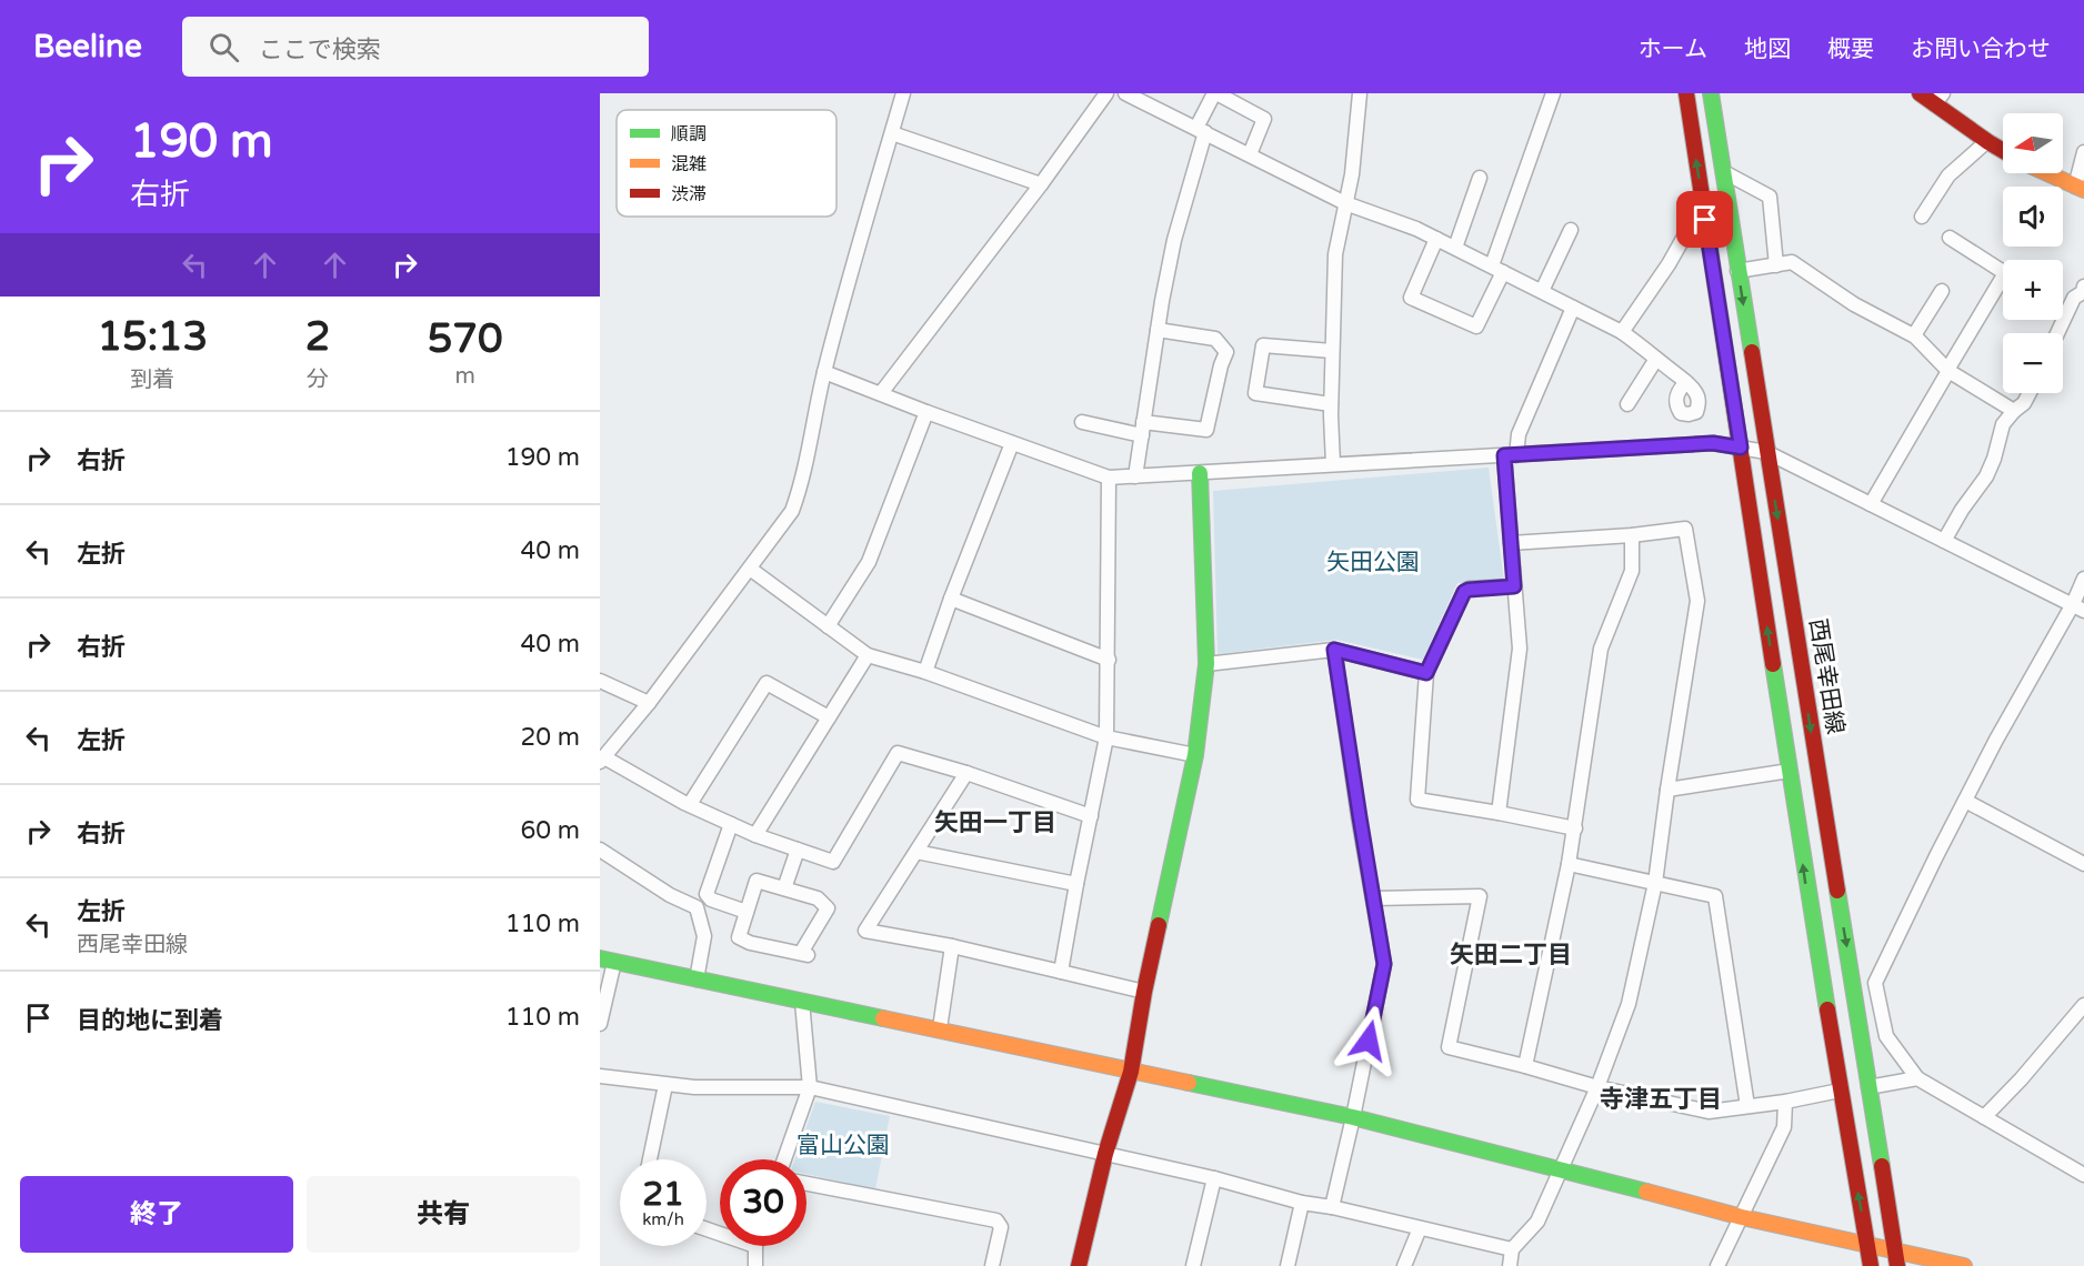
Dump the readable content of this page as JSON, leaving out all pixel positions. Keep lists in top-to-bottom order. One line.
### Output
{"streets":{"main road":["西尾幸田線"]},"districts":["矢田一丁目","矢田二丁目","寺津五丁目"],"parks":["矢田公園","富山公園"],"legend":["順調","混雑","渋滞"],"north":"left","page":{"header":"Beeline","search":"ここで検索","nav":["ホーム","地図","概要","お問い合わせ"],"turn":["190 m","右折"],"map_buttons":["+","−"],"eta":["15:13","到着","2","分","570","m"],"list":[{"name":"右折","value":"190 m"},{"name":"左折","value":"40 m"},{"name":"右折","value":"40 m"},{"name":"左折","value":"20 m"},{"name":"右折","value":"60 m"},{"name":"左折","note":"西尾幸田線","value":"110 m"},{"name":"目的地に到着","value":"110 m"}],"speed":"21 km/h","limit":"30","buttons":["終了","共有"]}}
